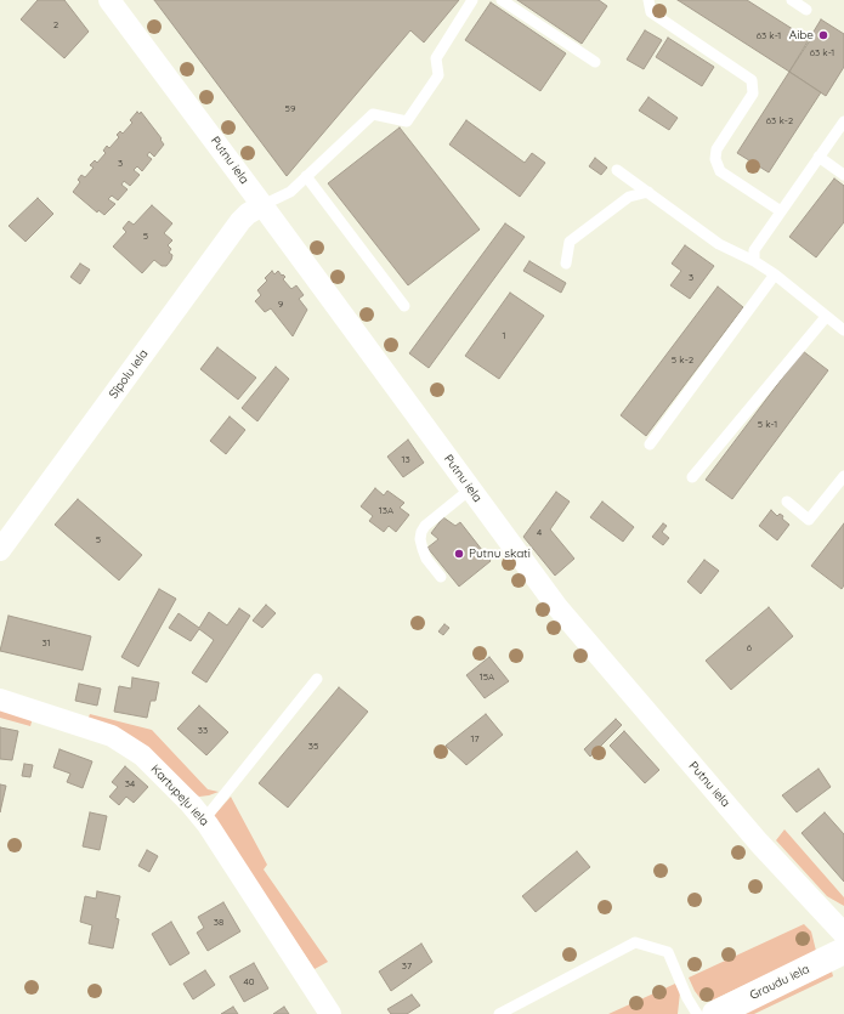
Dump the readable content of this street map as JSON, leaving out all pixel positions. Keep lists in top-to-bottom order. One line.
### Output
{"streets":{"main road":["Graudu iela"],"street":["Putnu iela","Sīpolu iela","Kartupeļu iela"]},"crossings":[["Putnu iela","Sīpolu iela"]],"places":["Aibe","Putnu skati"],"house_numbers":["2","63 k-1","63 k-1","59","63 k-2","3","5","3","9","1","5 k-2","5 k-1","13","13A","4","5","31","6","15A","33","17","35","34","38","37","40"]}
